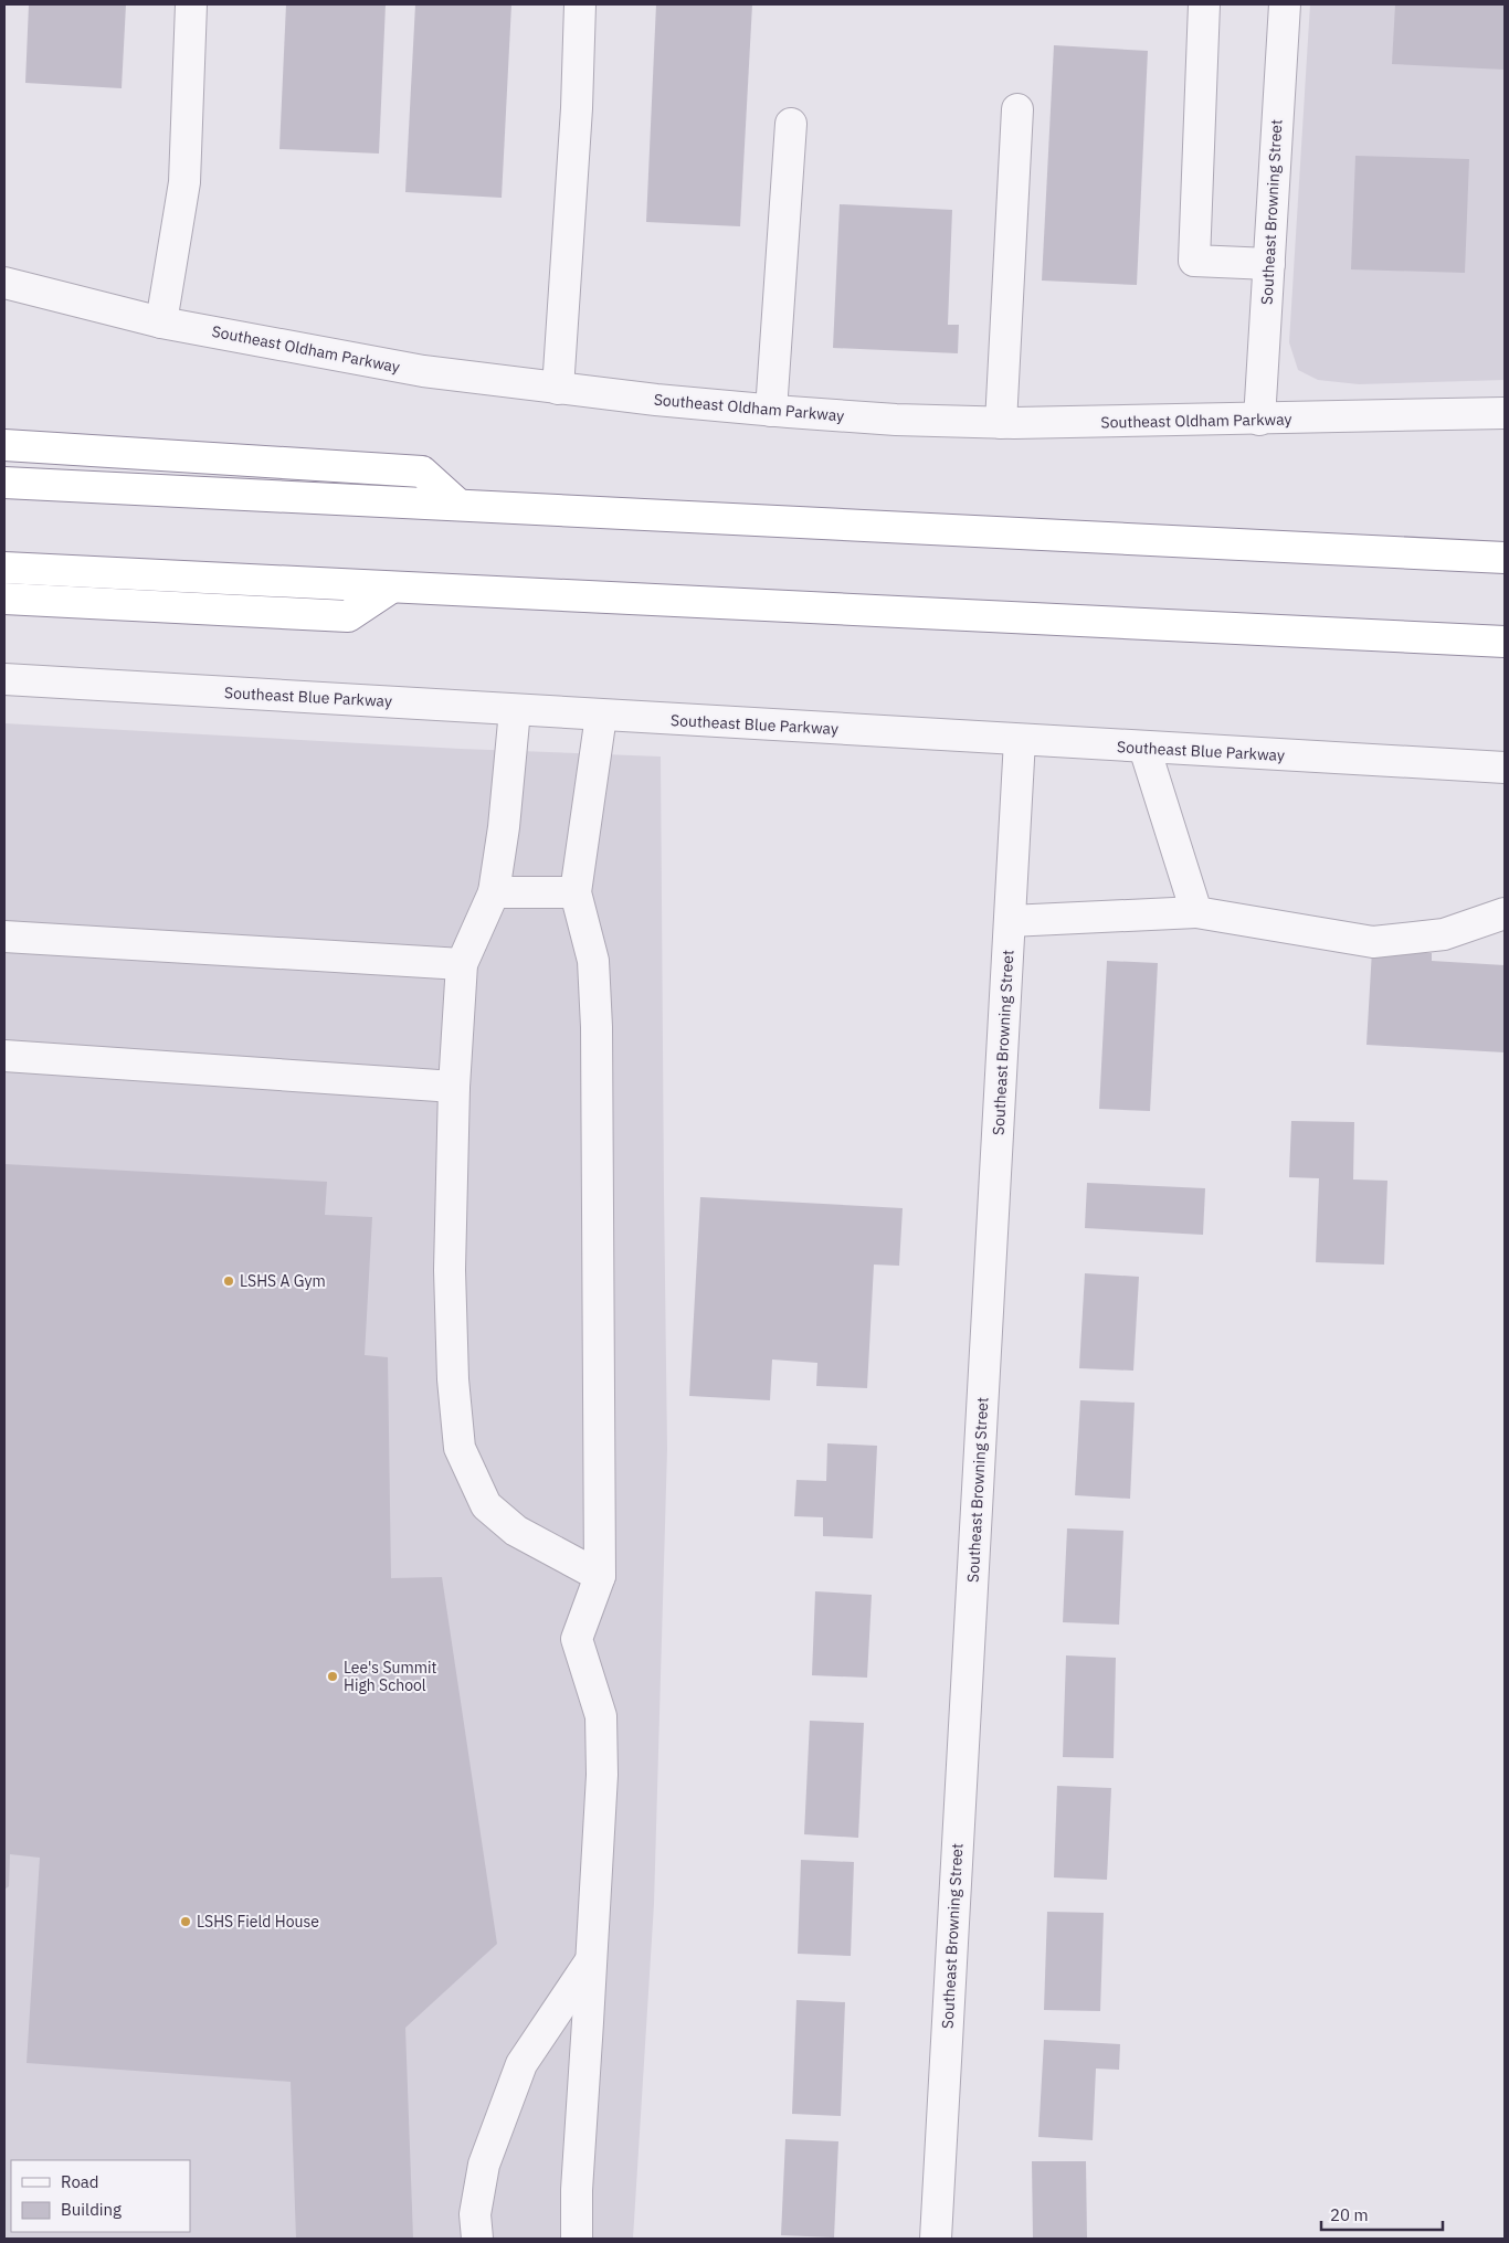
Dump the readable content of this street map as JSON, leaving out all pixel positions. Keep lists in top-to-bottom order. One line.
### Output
{"streets":{"street":["Southeast Browning Street","Southeast Oldham Parkway","Southeast Blue Parkway"]},"crossings":[["Southeast Browning Street","Southeast Oldham Parkway"],["Southeast Browning Street","Southeast Blue Parkway"]],"places":["LSHS A Gym","Lee's Summit High School","LSHS Field House"],"legend":["Road","Building"],"scale_bar":"20 m"}
